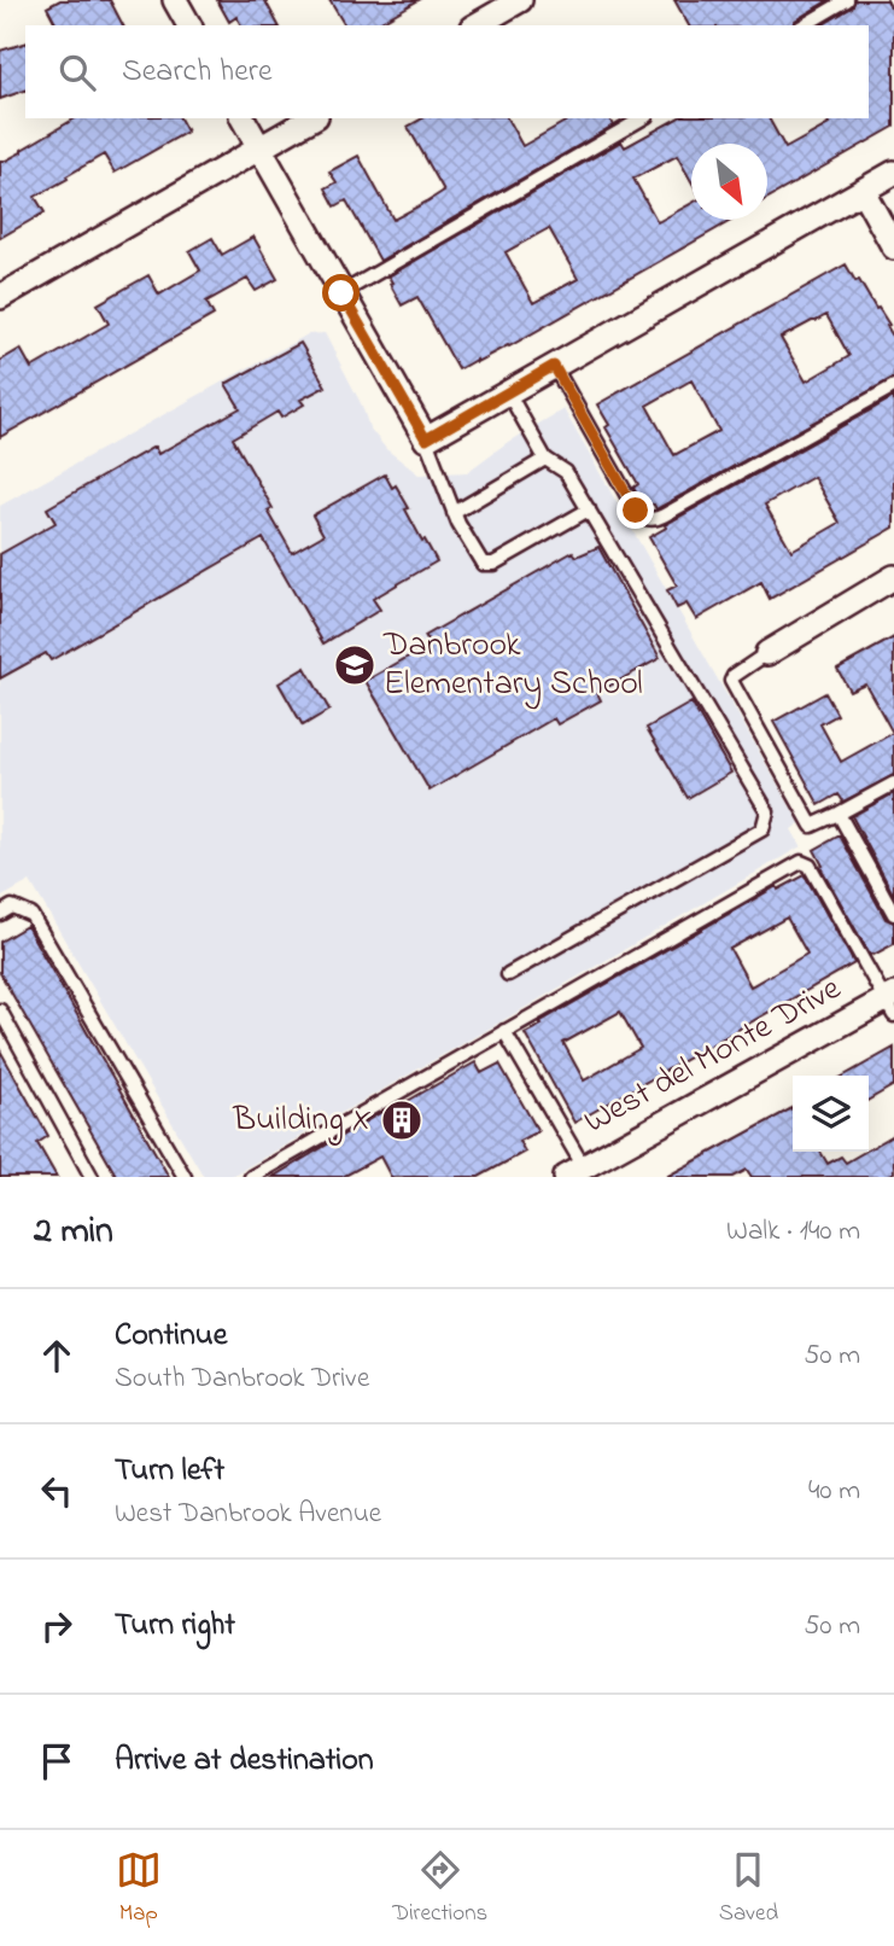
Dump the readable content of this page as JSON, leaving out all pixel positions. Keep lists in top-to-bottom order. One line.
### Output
{"streets":{"street":["West del Monte Drive"]},"places":{"school or university":["Danbrook Elementary School"],"building":["Building X"]},"north":"bottom right","page":{"search":"Search here","heading":["2 min","Walk · 140 m"],"list":[["Continue","South Danbrook Drive","50 m"],["Turn left","West Danbrook Avenue","40 m"],["Turn right","50 m"],"Arrive at destination"],"nav":["Map","Directions","Saved"]}}
